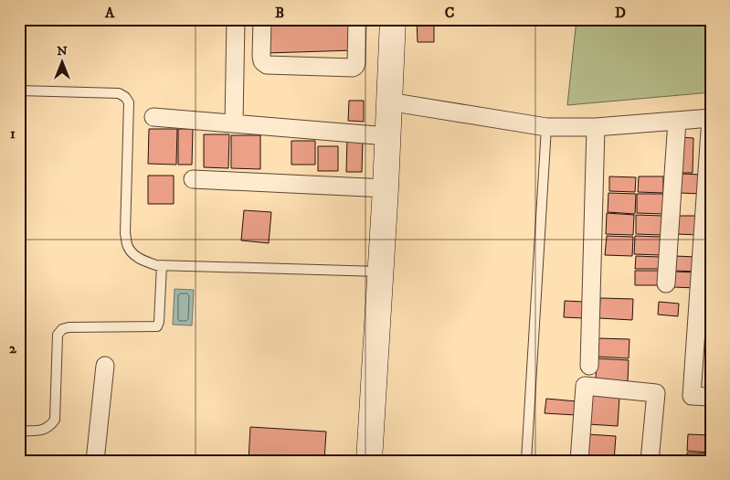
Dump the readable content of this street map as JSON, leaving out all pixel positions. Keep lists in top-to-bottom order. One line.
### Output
{"north":"top","grid":{"columns":["A","B","C","D"],"rows":["1","2"]}}
